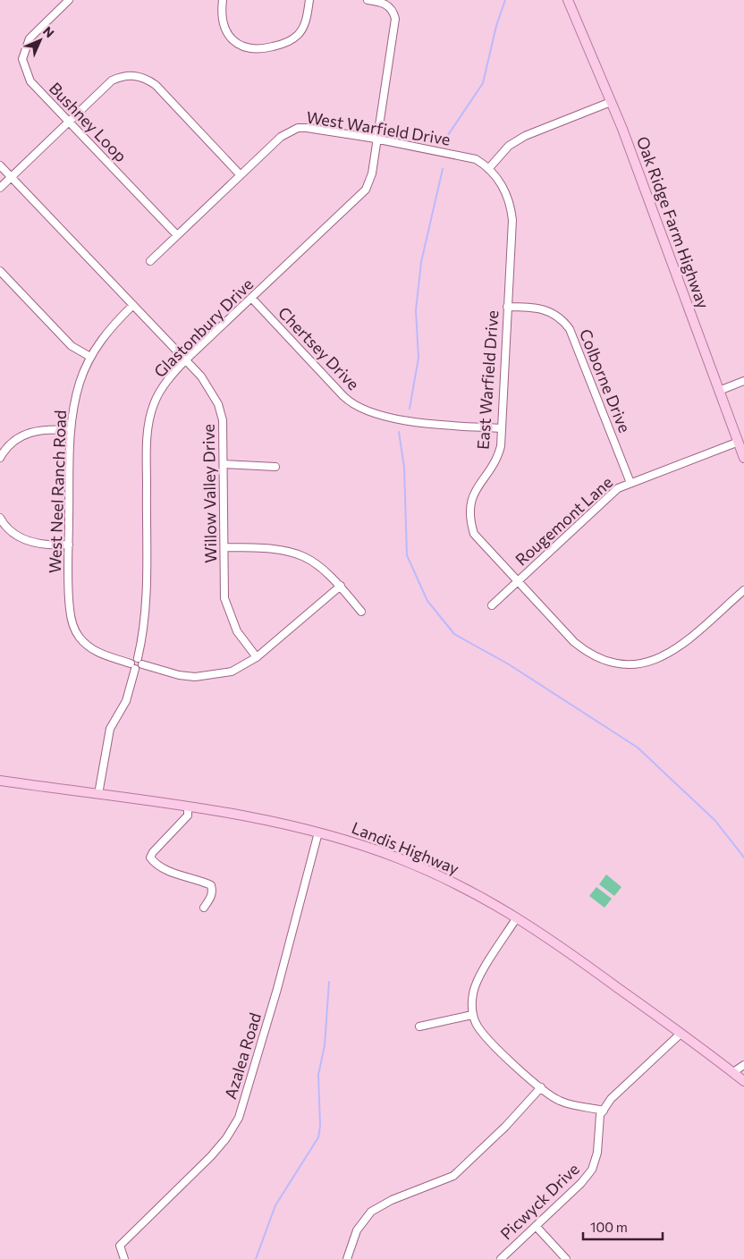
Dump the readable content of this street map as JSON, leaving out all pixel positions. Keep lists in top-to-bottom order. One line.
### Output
{"streets":{"main road":["Oak Ridge Farm Highway","Landis Highway"],"street":["Bushney Loop","West Warfield Drive","Glastonbury Drive","Chertsey Drive","East Warfield Drive","Colborne Drive","West Neel Ranch Road","Willow Valley Drive","Rougemont Lane","Azalea Road","Picwyck Drive"]},"crossings":[["Bushney Loop","West Warfield Drive"],["West Warfield Drive","Glastonbury Drive"],["West Warfield Drive","East Warfield Drive"],["Oak Ridge Farm Highway","Rougemont Lane"],["Glastonbury Drive","Chertsey Drive"],["Glastonbury Drive","Willow Valley Drive"],["Chertsey Drive","East Warfield Drive"],["East Warfield Drive","Colborne Drive"],["East Warfield Drive","Rougemont Lane"],["Colborne Drive","Rougemont Lane"],["West Neel Ranch Road","Willow Valley Drive"],["Landis Highway","Azalea Road"],["Landis Highway","Picwyck Drive"]],"scale_bar":"100 m","north":"top right"}
